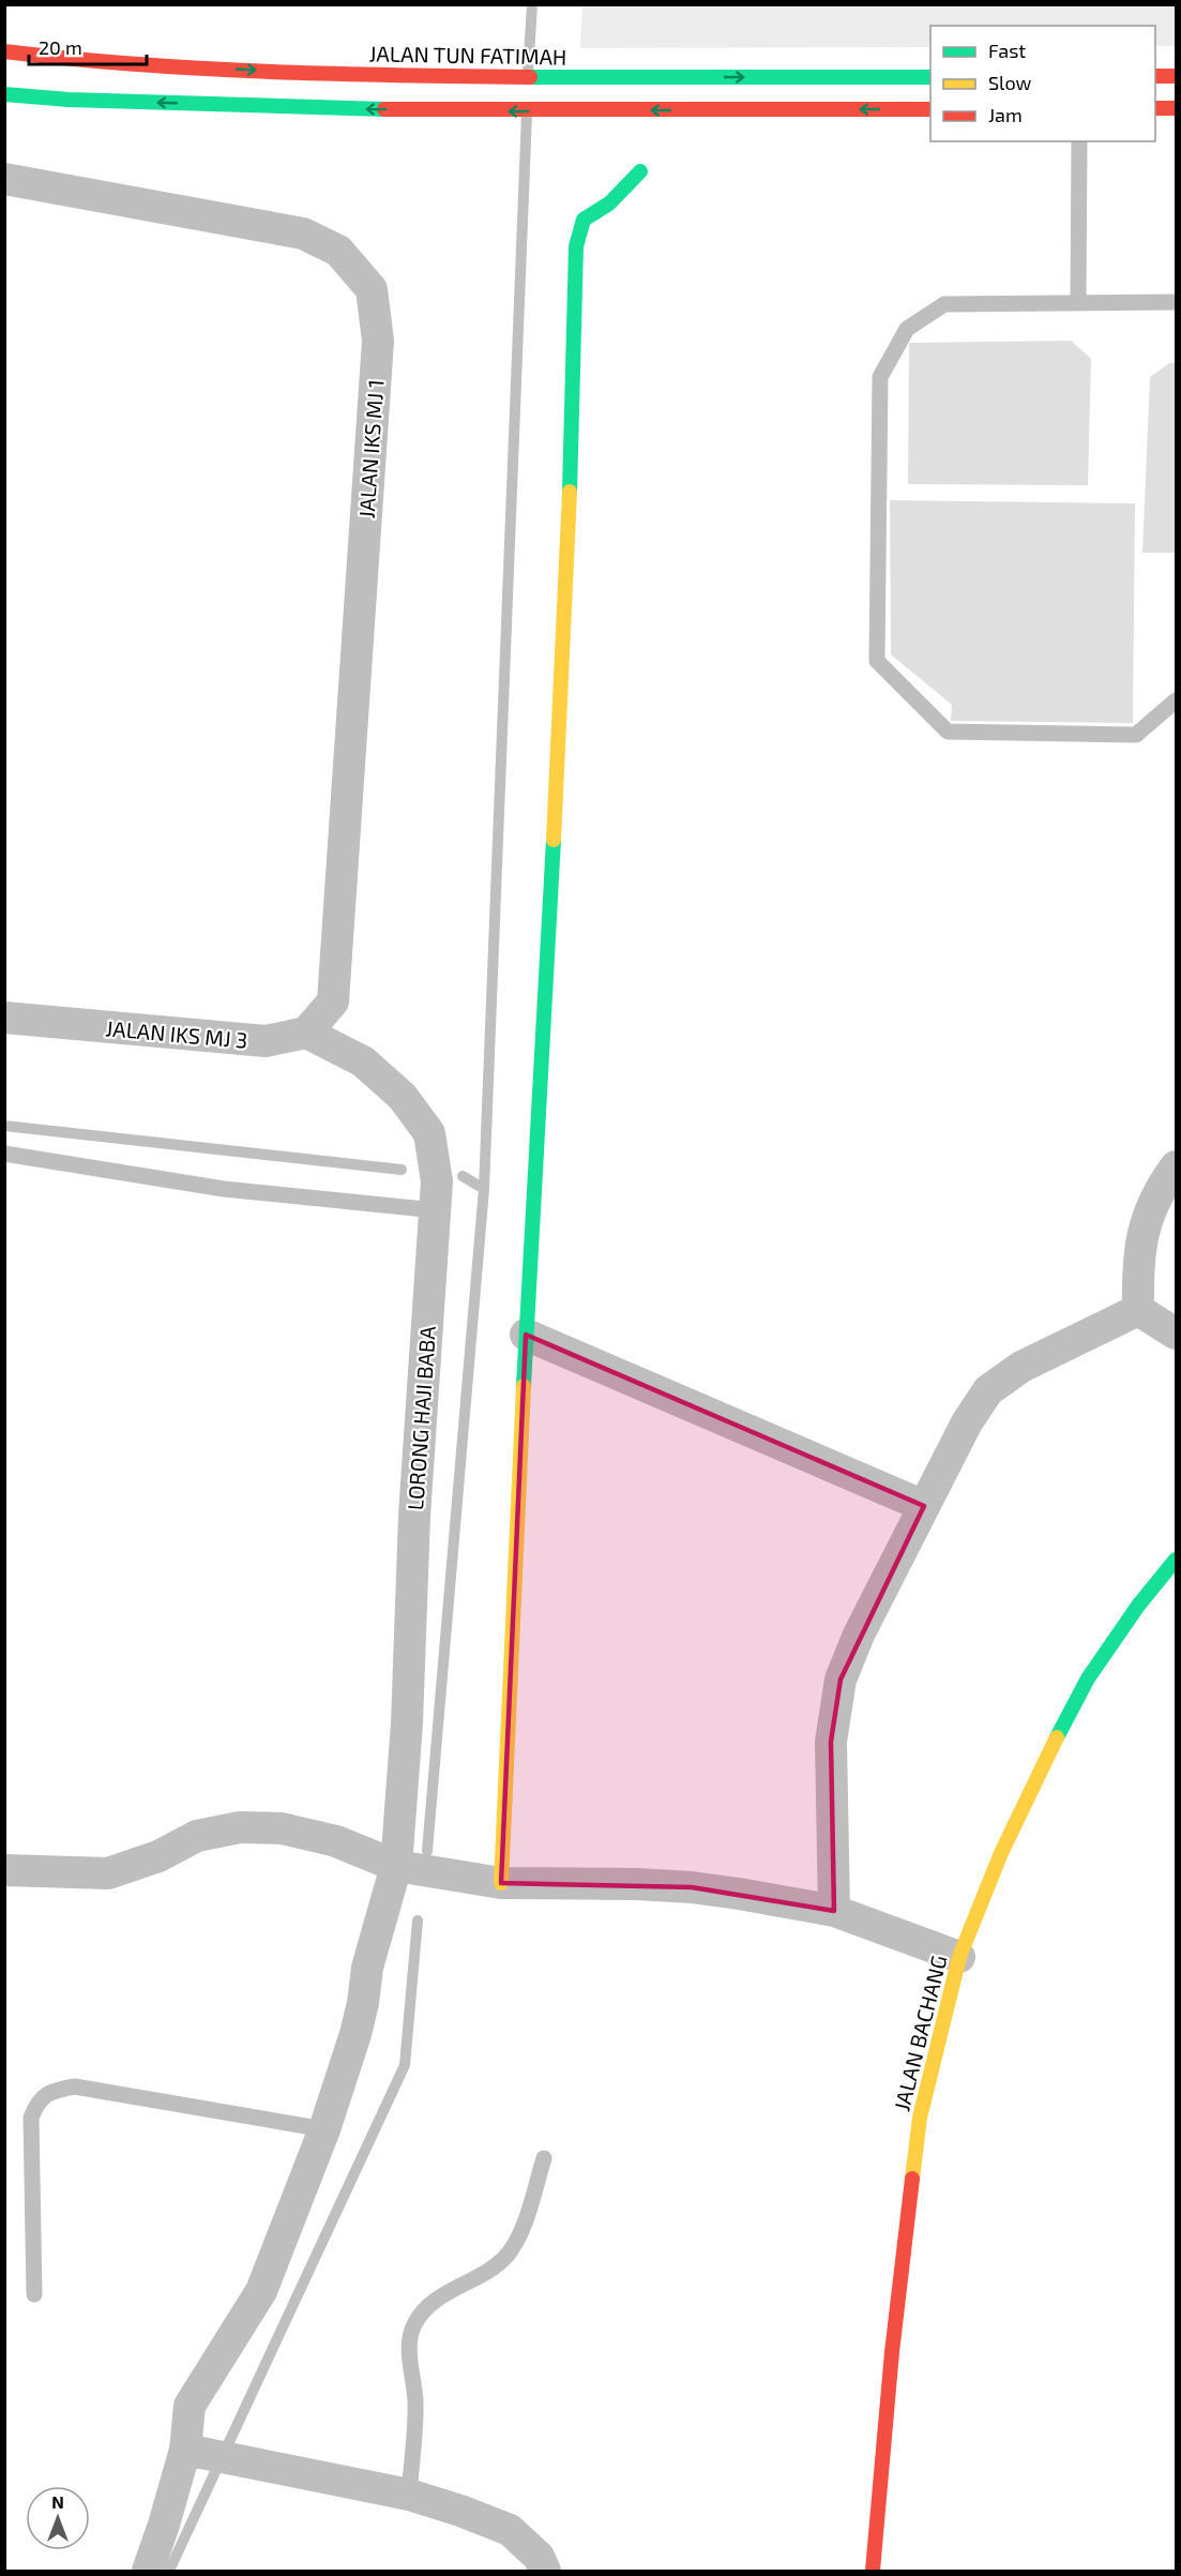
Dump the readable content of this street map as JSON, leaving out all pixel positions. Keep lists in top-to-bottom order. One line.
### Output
{"streets":{"street":["JALAN TUN FATIMAH","JALAN IKS MJ 1","JALAN IKS MJ 3","LORONG HAJI BABA","JALAN BACHANG"]},"crossings":[["JALAN IKS MJ 1","JALAN IKS MJ 3"],["JALAN IKS MJ 1","LORONG HAJI BABA"],["JALAN IKS MJ 3","LORONG HAJI BABA"]],"legend":["Fast","Slow","Jam"],"scale_bar":"20 m","north":"top"}
